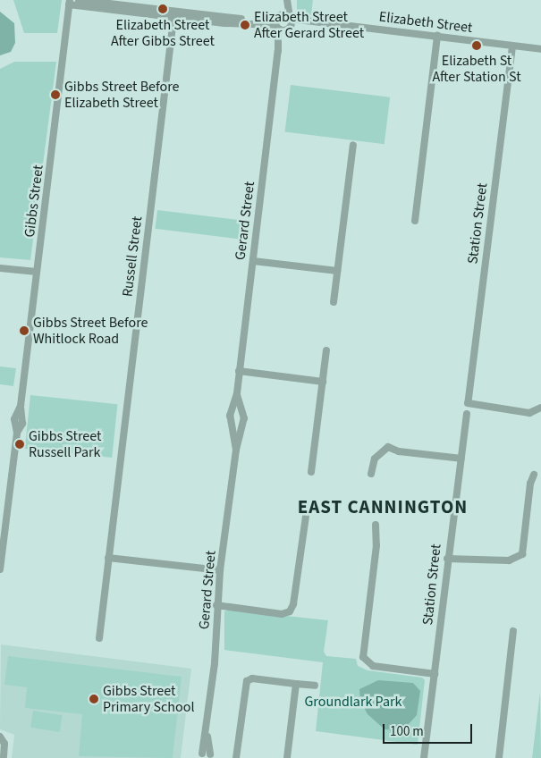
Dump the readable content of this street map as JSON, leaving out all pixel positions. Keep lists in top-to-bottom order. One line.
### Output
{"streets":{"street":["Elizabeth Street","Gibbs Street","Gerard Street","Station Street","Russell Street"]},"crossings":[["Elizabeth Street","Gerard Street"],["Elizabeth Street","Station Street"]],"districts":["EAST CANNINGTON"],"parks":["Groundlark Park"],"places":["Elizabeth Street After Gibbs Street","Elizabeth Street After Gerard Street","Elizabeth St After Station St","Gibbs Street Before Elizabeth Street","Gibbs Street Before Whitlock Road","Gibbs Street Russell Park","Gibbs Street Primary School"],"scale_bar":"100 m"}
